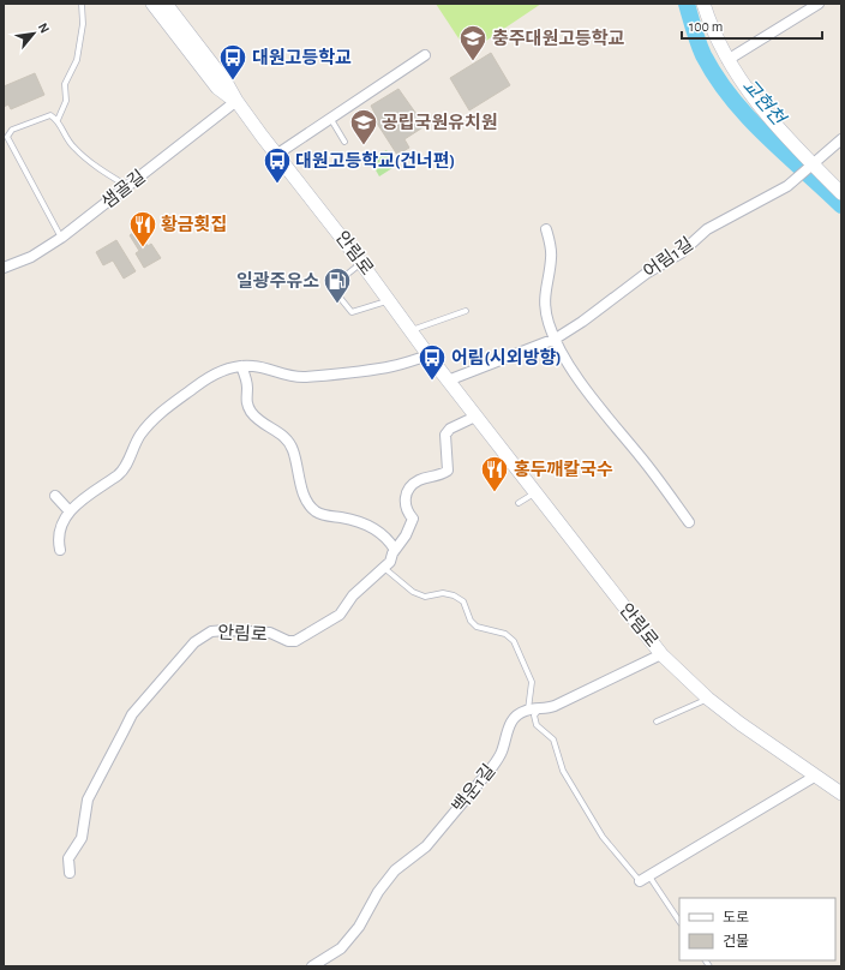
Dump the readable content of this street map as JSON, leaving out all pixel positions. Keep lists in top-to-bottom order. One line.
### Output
{"streets":{"street":["샘골길","안림로","어림1길","백운1길"]},"crossings":[["샘골길","안림로"],["안림로","어림1길"]],"water":["교현천"],"places":{"school or university":["충주대원고등학교","공립국원유치원"],"bus stop":["대원고등학교","대원고등학교(건너편)","어림(시외방향)"],"restaurant":["황금횟집","홍두깨칼국수"],"fuel station":["일광주유소"]},"legend":["도로","건물"],"scale_bar":"100 m","north":"top right"}
